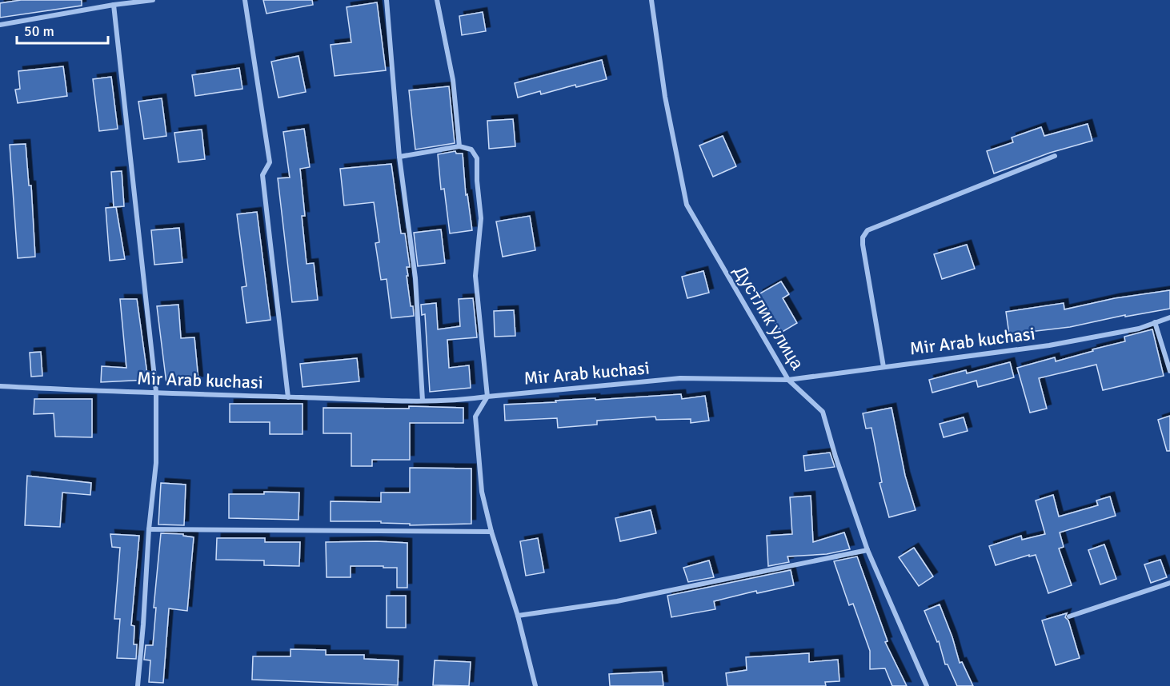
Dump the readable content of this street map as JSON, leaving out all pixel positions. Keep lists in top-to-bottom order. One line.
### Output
{"streets":{"street":["Дустлик улица","Mir Arab kuchasi"]},"crossings":[["Дустлик улица","Mir Arab kuchasi"]],"scale_bar":"50 m"}
